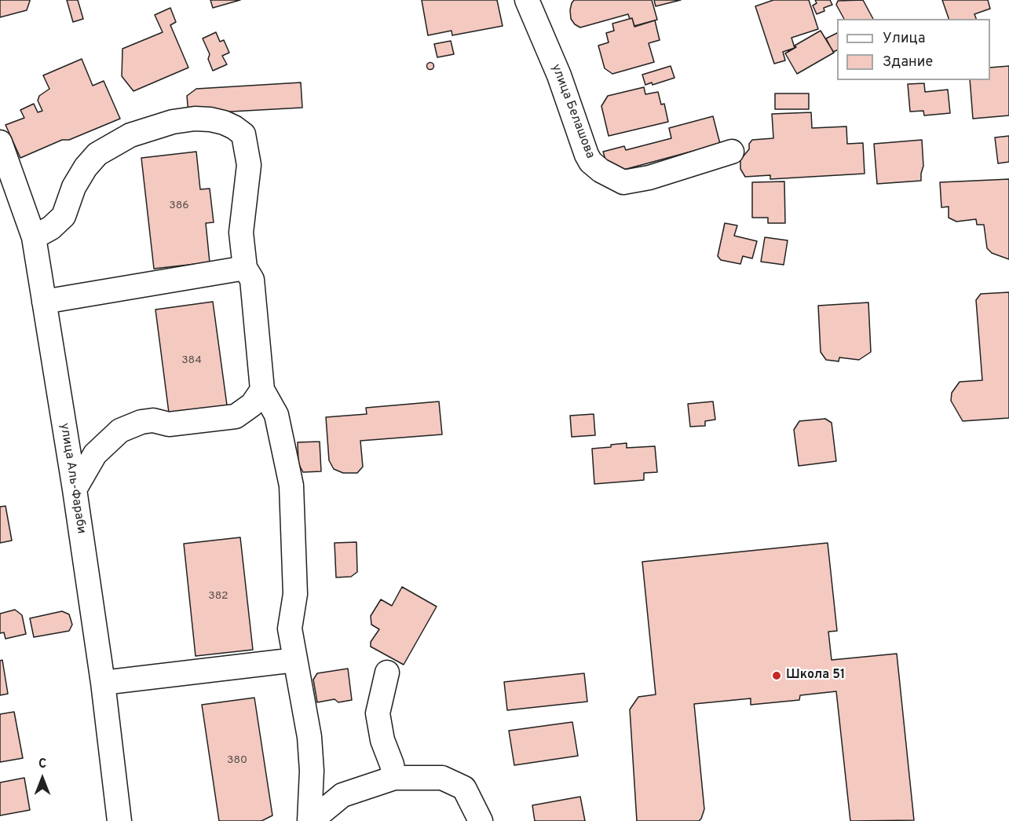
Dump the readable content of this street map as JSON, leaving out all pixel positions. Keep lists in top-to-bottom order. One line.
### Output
{"streets":{"street":["улица Белашова","улица Аль-Фараби"]},"places":["Школа 51"],"house_numbers":["386","384","382","380"],"legend":["Улица","Здание"],"north":"top"}
